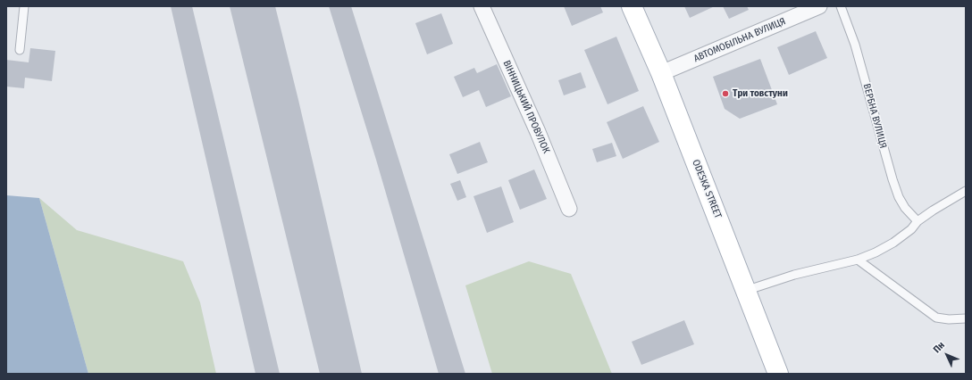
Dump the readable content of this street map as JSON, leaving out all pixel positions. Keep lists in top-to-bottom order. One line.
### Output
{"streets":{"main road":["ODESKA STREET"],"street":["АВТОМОБІЛЬНА ВУЛИЦЯ","ВІННИЦЬКИЙ ПРОВУЛОК"],"lane":["ВЕРБНА ВУЛИЦЯ"]},"crossings":[["АВТОМОБІЛЬНА ВУЛИЦЯ","ODESKA STREET"]],"places":["Три товстуни"],"north":"top left"}
